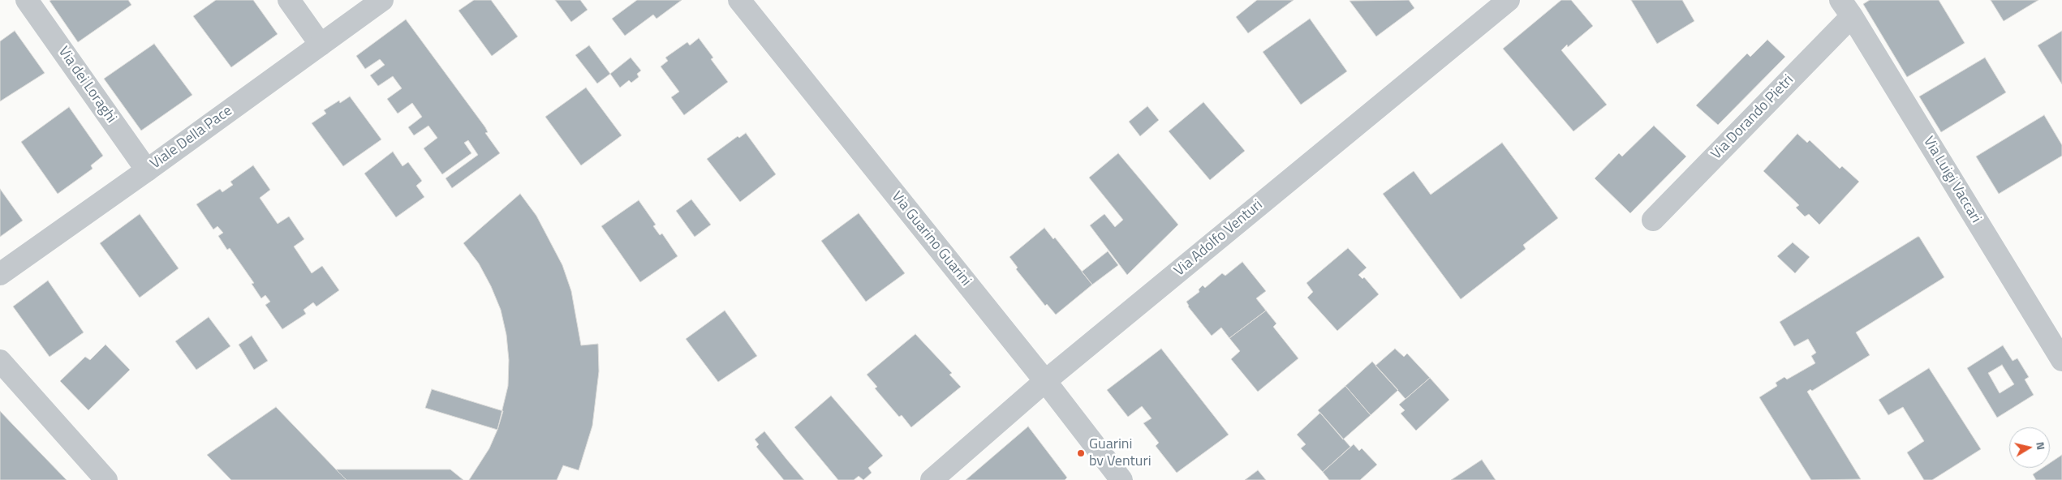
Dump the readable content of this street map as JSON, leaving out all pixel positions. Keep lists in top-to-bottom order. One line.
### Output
{"streets":{"street":["Via dei Loraghi","Via Dorando Pietri","Viale Della Pace","Via Luigi Vaccari","Via Adolfo Venturi","Via Guarino Guarini"]},"crossings":[["Via dei Loraghi","Viale Della Pace"],["Via Dorando Pietri","Via Luigi Vaccari"],["Via Adolfo Venturi","Via Guarino Guarini"]],"places":["Guarini bv Venturi"],"north":"right"}
